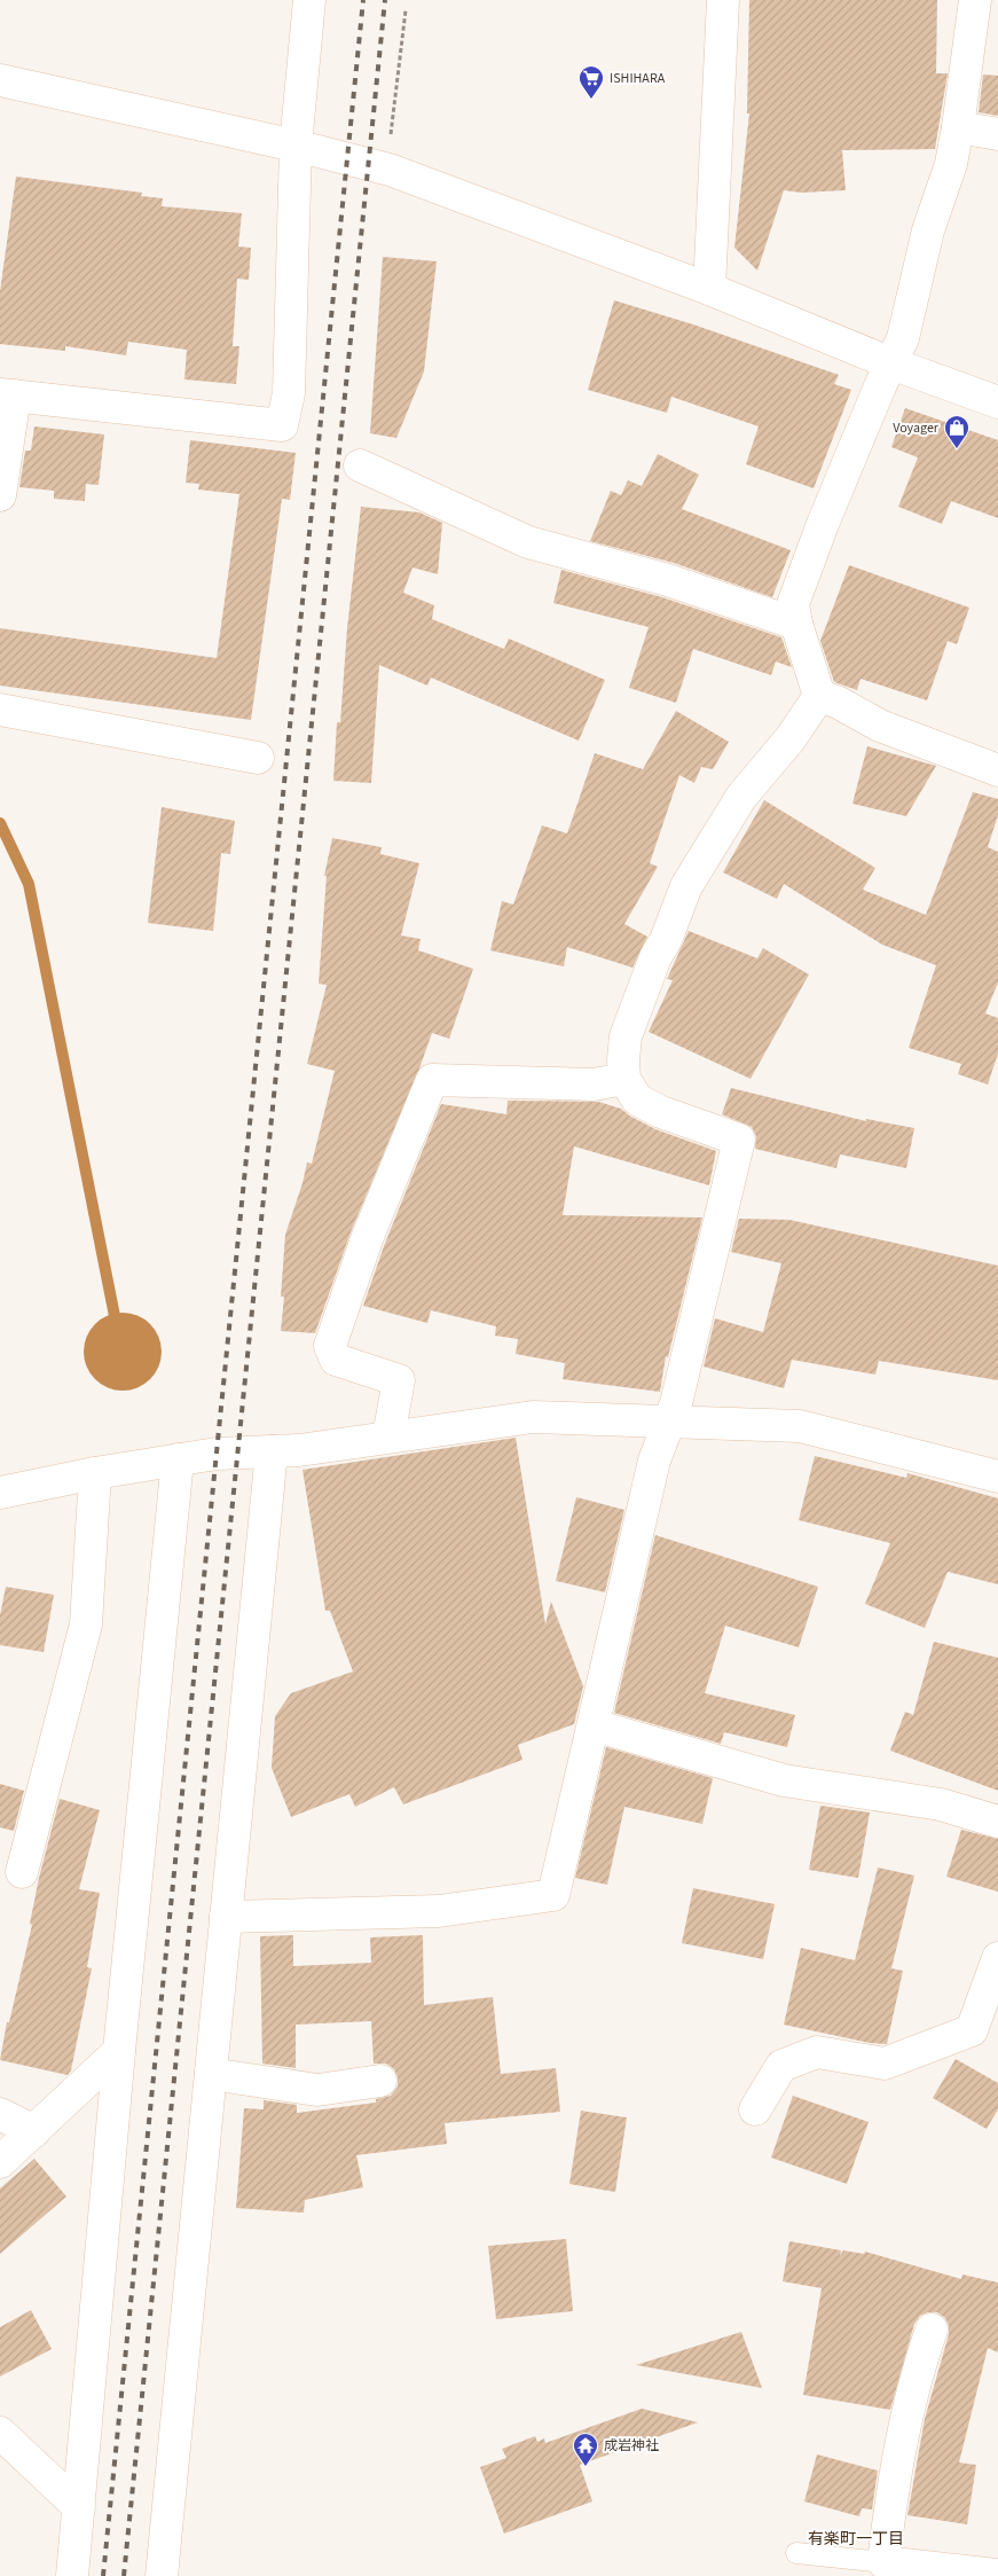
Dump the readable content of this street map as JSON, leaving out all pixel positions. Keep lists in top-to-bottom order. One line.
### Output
{"districts":["有楽町一丁目"],"places":{"supermarket":["ISHIHARA"],"shop":["Voyager"],"temple":["成岩神社"]}}
